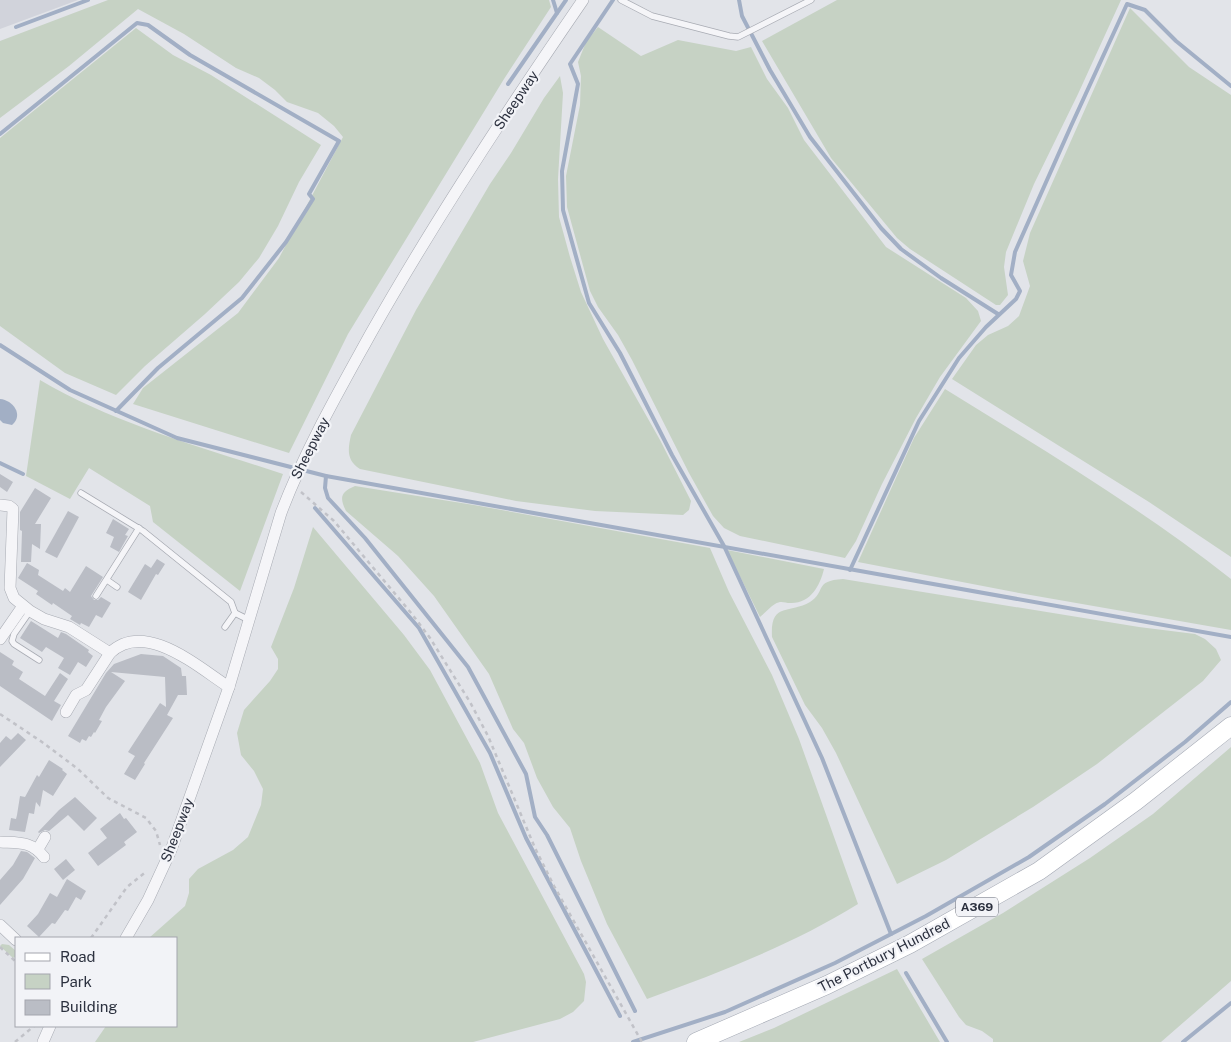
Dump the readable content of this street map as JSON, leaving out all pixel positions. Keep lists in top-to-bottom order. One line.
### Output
{"streets":{"main road":["A369","The Portbury Hundred"],"street":["Sheepway"]},"legend":["Road","Park","Building"]}
